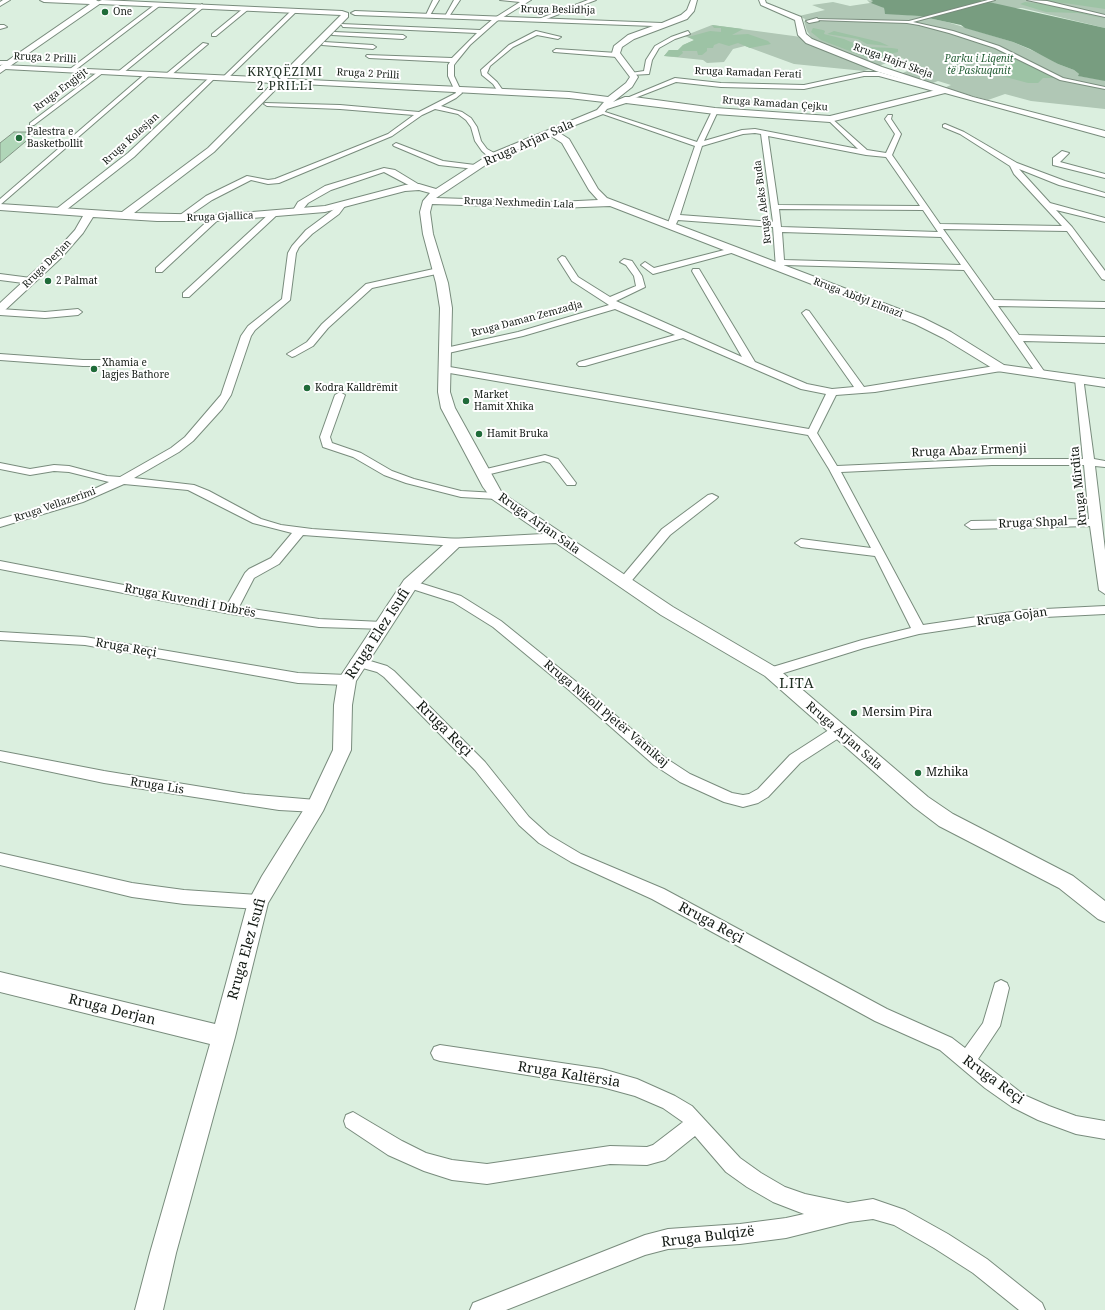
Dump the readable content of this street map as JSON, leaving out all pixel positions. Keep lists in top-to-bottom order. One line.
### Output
{"streets":{"main road":["Rruga Beslidhja"],"street":["Rruga 2 Prilli","Rruga Hajri Skeja","Rruga Ramadan Ferati","Rruga Engjëjt","Rruga Ramadan Çejku","Rruga Kolesjan","Rruga Arjan Sala","Rruga Aleks Buda","Rruga Nexhmedin Lala","Rruga Gjallica","Rruga Derjan","Rruga Abdyl Elmazi","Rruga Daman Zemzadja","Rruga Abaz Ermenji","Rruga Mirdita","Rruga Vellazerimi","Rruga Shpal","Rruga Kuvendi I Dibrës","Rruga Gojan","Rruga Elez Isufi","Rruga Reçi","Rruga Nikoll Pjetër Vatnikaj","Rruga Lis","Rruga Kaltërsia","Rruga Bulqizë"]},"crossings":[["Rruga 2 Prilli","Rruga Engjëjt"],["Rruga 2 Prilli","Rruga Kolesjan"],["Rruga Hajri Skeja","Rruga Ramadan Ferati"],["Rruga Hajri Skeja","Rruga Ramadan Çejku"],["Rruga Ramadan Ferati","Rruga Ramadan Çejku"],["Rruga Ramadan Ferati","Rruga Arjan Sala"],["Rruga Kolesjan","Rruga Gjallica"],["Rruga Arjan Sala","Rruga Nexhmedin Lala"],["Rruga Arjan Sala","Rruga Gjallica"],["Rruga Arjan Sala","Rruga Daman Zemzadja"],["Rruga Arjan Sala","Rruga Gojan"],["Rruga Arjan Sala","Rruga Nikoll Pjetër Vatnikaj"],["Rruga Aleks Buda","Rruga Abdyl Elmazi"],["Rruga Nexhmedin Lala","Rruga Gjallica"],["Rruga Nexhmedin Lala","Rruga Abdyl Elmazi"],["Rruga Gjallica","Rruga Derjan"],["Rruga Gjallica","Rruga Vellazerimi"],["Rruga Derjan","Rruga Elez Isufi"],["Rruga Abdyl Elmazi","Rruga Mirdita"],["Rruga Abaz Ermenji","Rruga Mirdita"],["Rruga Mirdita","Rruga Shpal"],["Rruga Kuvendi I Dibrës","Rruga Elez Isufi"],["Rruga Elez Isufi","Rruga Reçi"],["Rruga Elez Isufi","Rruga Nikoll Pjetër Vatnikaj"],["Rruga Elez Isufi","Rruga Lis"],["Rruga Kaltërsia","Rruga Bulqizë"]],"districts":["KRYQËZIMI 2 PRILLI","LITA"],"parks":["Parku i Liqenit të Paskuqanit"],"places":["One","Palestra e Basketbollit","2 Palmat","Xhamia e lagjes Bathore","Kodra Kalldrëmit","Market Hamit Xhika","Hamit Bruka","Mersim Pira","Mzhika"]}
